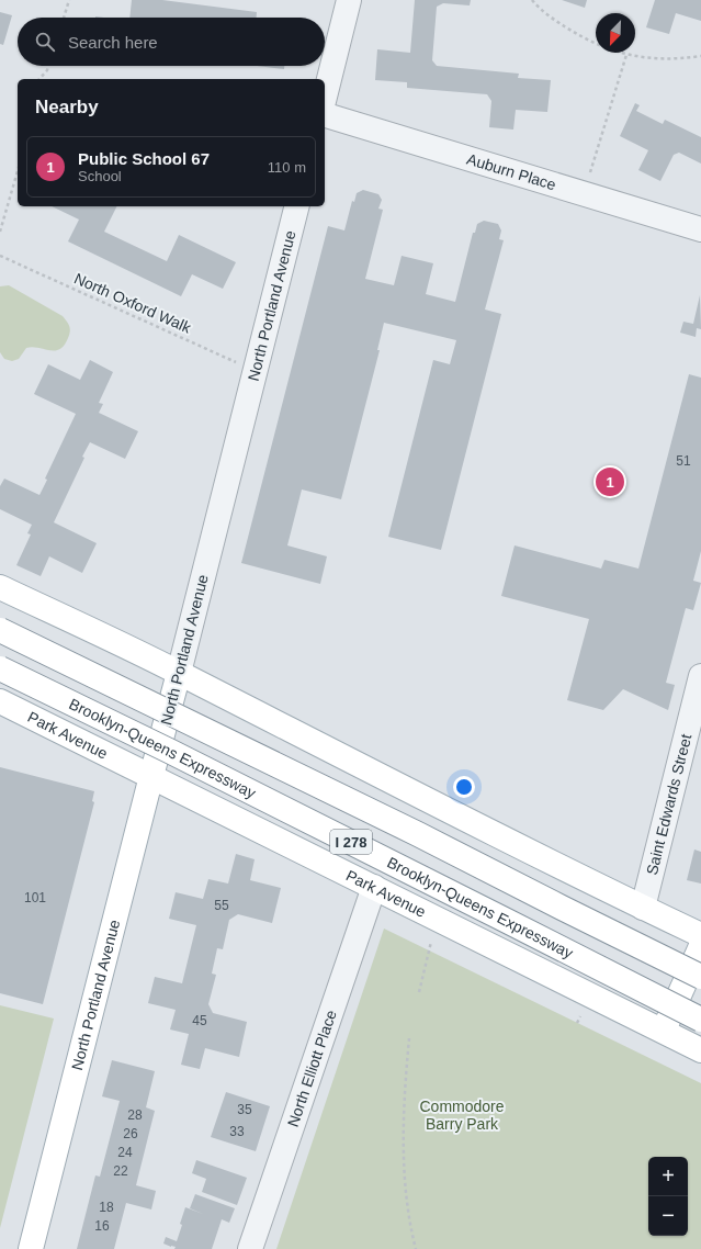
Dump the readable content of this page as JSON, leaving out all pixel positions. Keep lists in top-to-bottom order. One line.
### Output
{"streets":{"main road":["North Portland Avenue","Park Avenue","Brooklyn-Queens Expressway","I 278"],"street":["Auburn Place","Saint Edwards Street","North Elliott Place"],"path":["North Oxford Walk"]},"crossings":[["North Oxford Walk","North Portland Avenue"],["North Portland Avenue","Park Avenue"],["Park Avenue","North Elliott Place"]],"parks":["Commodore Barry Park"],"house_numbers":["51","101","55","45","35","28","33","26","24","22","18","16"],"north":"bottom left","page":{"search":"Search here","heading":"Nearby","list":[{"mark":"1","name":"Public School 67","note":"School","value":"110 m"}],"pins":"1","map_buttons":["+","−"]}}
